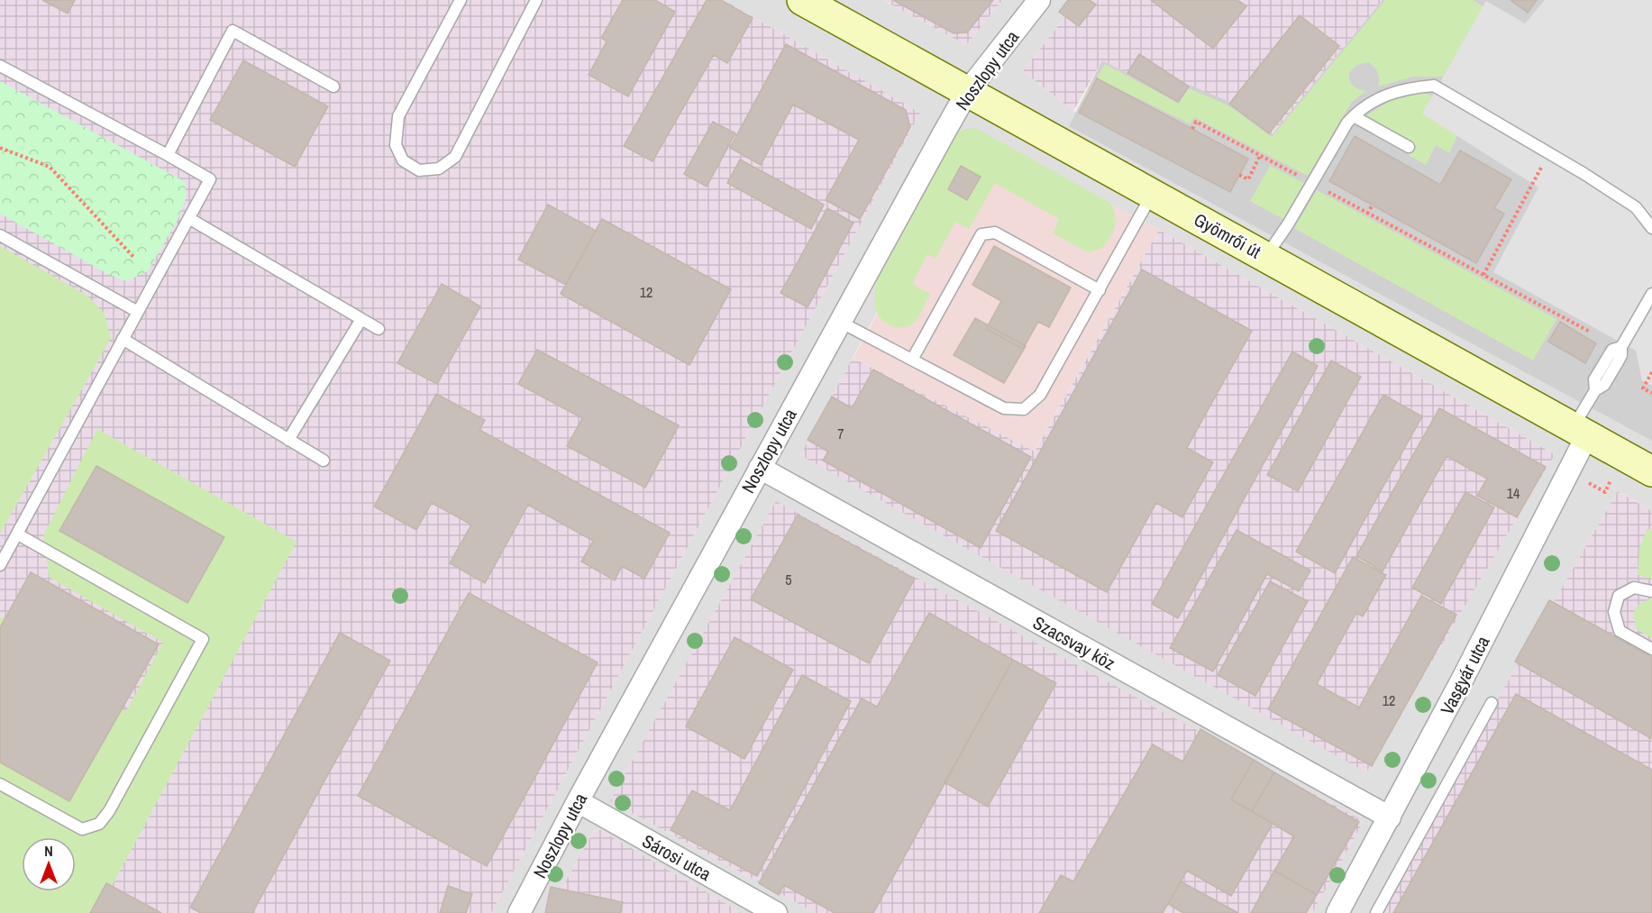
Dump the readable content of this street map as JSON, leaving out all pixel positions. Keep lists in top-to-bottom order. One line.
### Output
{"streets":{"street":["Noszlopy utca","Gyömrői út","Szacsvay köz","Vasgyár utca","Sárosi utca"]},"crossings":[["Noszlopy utca","Gyömrői út"],["Noszlopy utca","Szacsvay köz"],["Noszlopy utca","Sárosi utca"],["Gyömrői út","Vasgyár utca"],["Szacsvay köz","Vasgyár utca"]],"house_numbers":["12","7","14","5","12"],"north":"top"}
